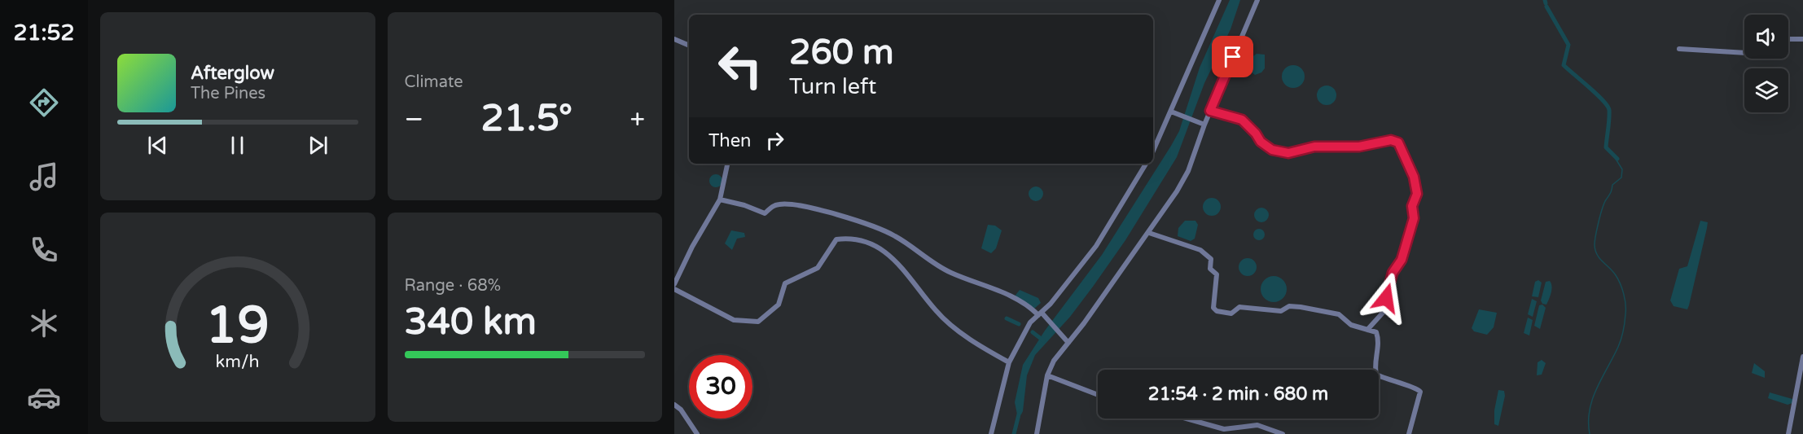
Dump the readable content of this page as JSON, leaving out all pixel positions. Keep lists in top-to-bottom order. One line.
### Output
{"page":{"tabs":"21:52","tile":["Climate",["Range · 68%","340 km"]],"turn":["260 m","Turn left"],"song":["Afterglow","The Pines"],"heat":["−","21.5°","+"],"then":"Then","limit":"30","trip":"21:54 · 2 min · 680 m","gauge":["19","km/h"]}}
